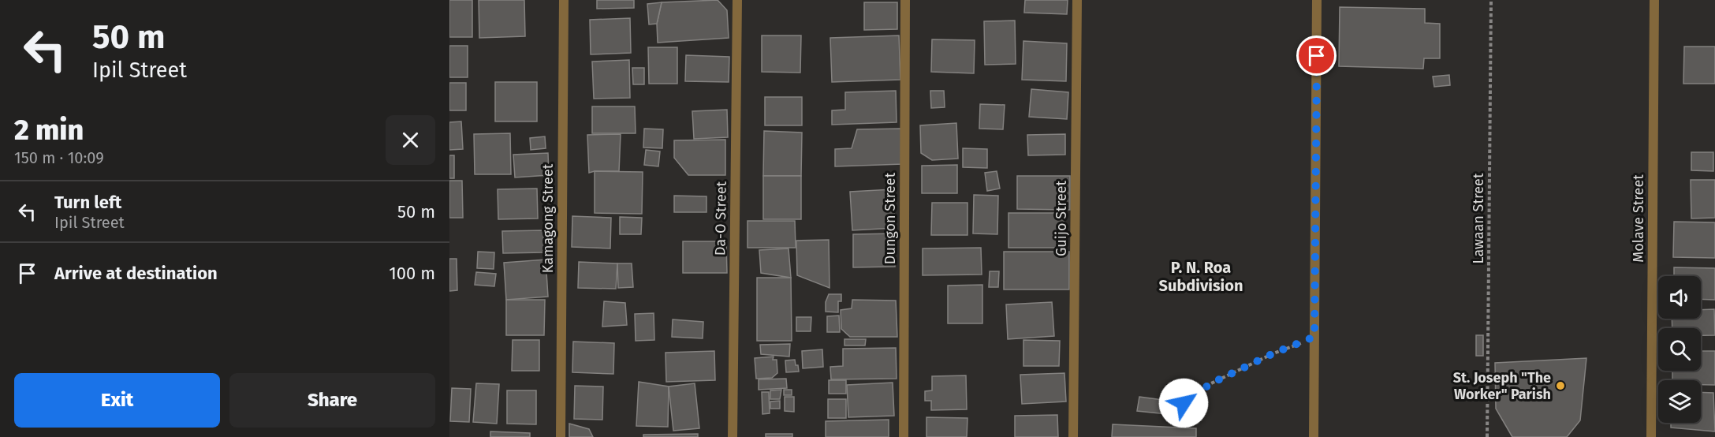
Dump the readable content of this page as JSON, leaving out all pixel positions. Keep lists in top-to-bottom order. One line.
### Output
{"streets":{"street":["Kamagong Street","Da-O Street","Dungon Street","Guijo Street","Molave Street"],"path":["Lawaan Street"]},"districts":["P. N. Roa Subdivision"],"places":["St. Joseph \"The Worker\" Parish"],"page":{"turn":["50 m","Ipil Street"],"heading":["2 min","150 m · 10:09"],"list":[{"name":"Turn left","note":"Ipil Street","value":"50 m"},{"name":"Arrive at destination","value":"100 m"}],"buttons":["Exit","Share"]}}
